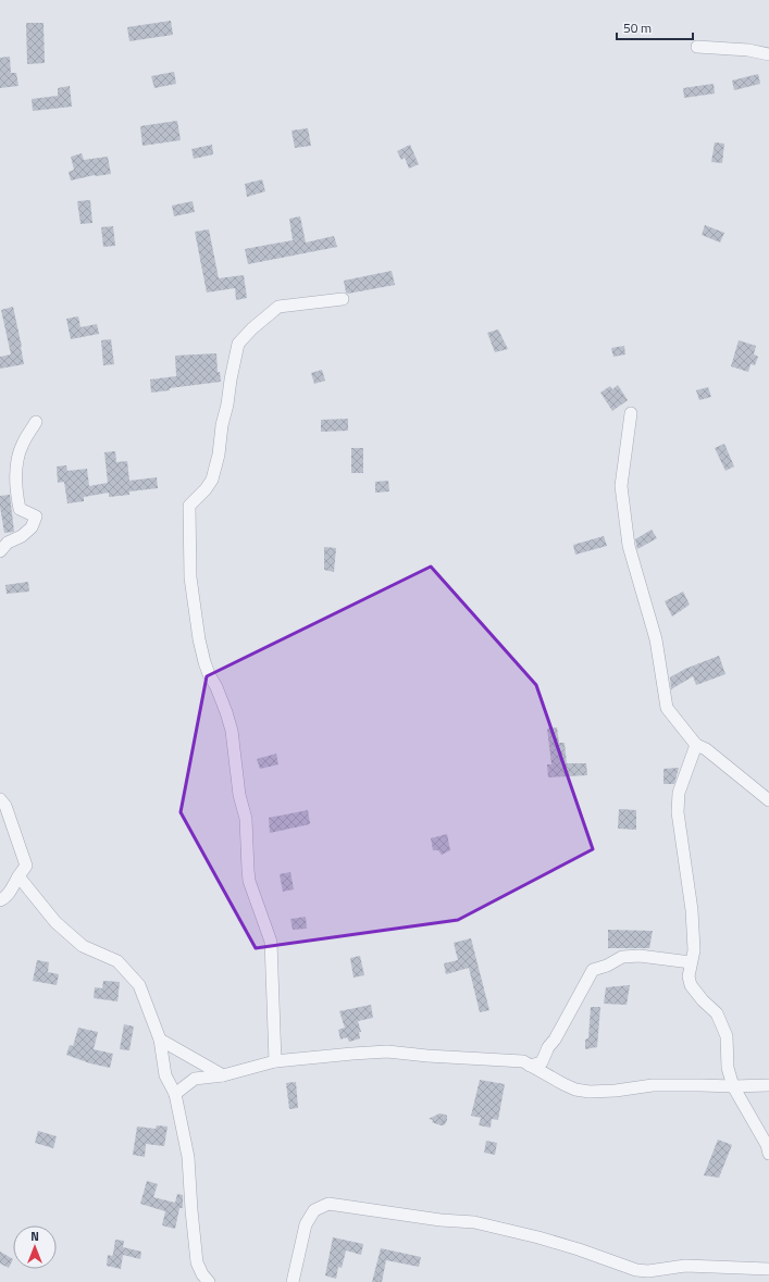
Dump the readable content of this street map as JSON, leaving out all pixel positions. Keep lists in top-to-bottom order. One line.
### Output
{"scale_bar":"50 m","north":"top"}
